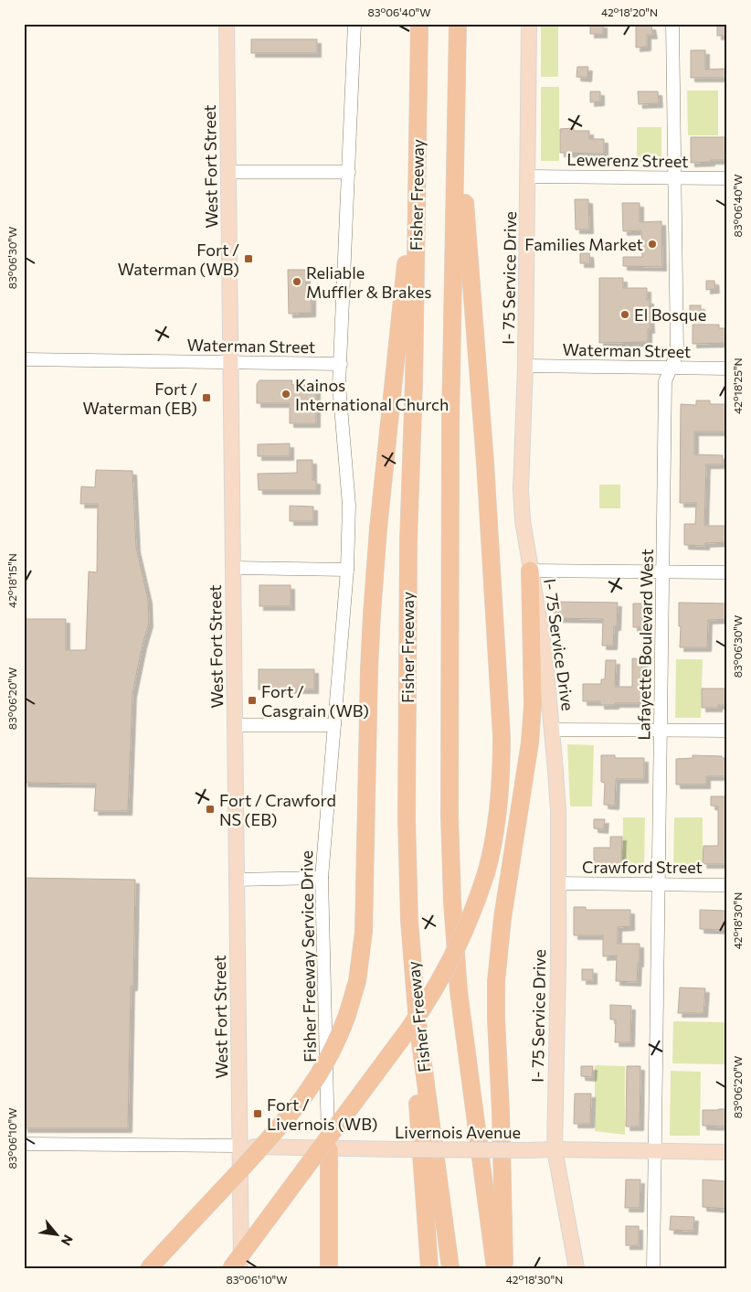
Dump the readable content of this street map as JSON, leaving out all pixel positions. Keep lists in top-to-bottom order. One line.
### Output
{"streets":{"highway":["Fisher Freeway"],"main road":["West Fort Street","I- 75 Service Drive","Livernois Avenue"],"street":["Lewerenz Street","Waterman Street","Lafayette Boulevard West","Crawford Street","Fisher Freeway Service Drive"]},"crossings":[["Lewerenz Street","I- 75 Service Drive"],["Lewerenz Street","Lafayette Boulevard West"],["West Fort Street","Waterman Street"],["West Fort Street","Livernois Avenue"],["I- 75 Service Drive","Waterman Street"],["I- 75 Service Drive","Crawford Street"],["I- 75 Service Drive","Livernois Avenue"],["Waterman Street","Lafayette Boulevard West"],["Waterman Street","Fisher Freeway Service Drive"],["Lafayette Boulevard West","Crawford Street"],["Lafayette Boulevard West","Livernois Avenue"],["Fisher Freeway Service Drive","Livernois Avenue"]],"places":{"other":["Families Market","Reliable Muffler & Brakes","El Bosque","Kainos International Church"],"transit":["Fort / Waterman (WB)","Fort / Waterman (EB)","Fort / Casgrain (WB)","Fort / Crawford NS (EB)","Fort / Livernois (WB)"]},"north":"bottom right","coordinates":["83°06'40\"W","42°18'20\"N","83°06'30\"W","42°18'25\"N","42°18'15\"N","83°06'20\"W","42°18'30\"N","83°06'10\"W"]}
